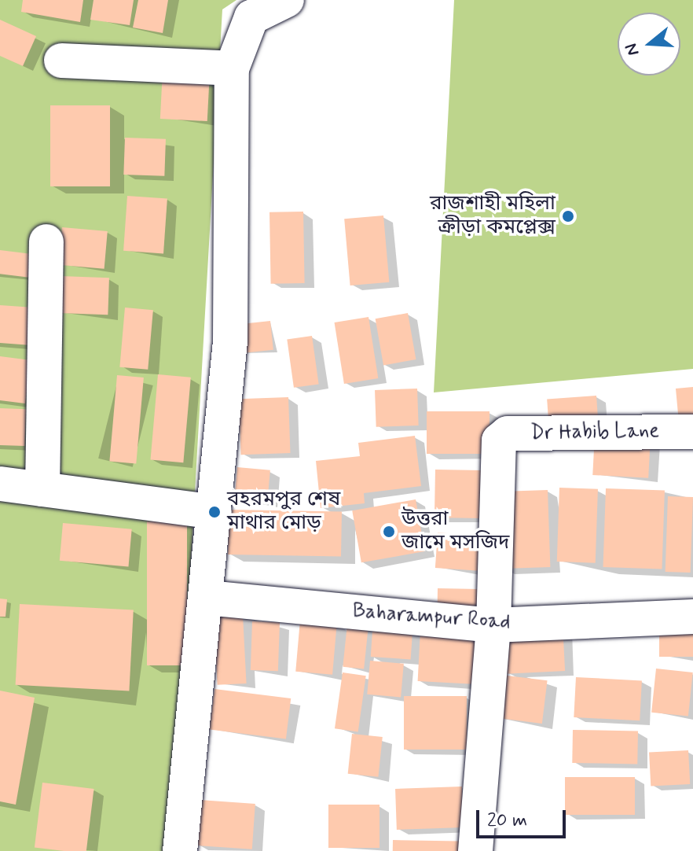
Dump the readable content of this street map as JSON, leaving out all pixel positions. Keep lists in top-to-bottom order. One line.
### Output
{"streets":{"street":["Dr Habib Lane","Baharampur Road"]},"crossings":[["Dr Habib Lane","Baharampur Road"]],"places":["রাজশাহী মহিলা ক্রীড়া কমপ্লেক্স","বহরমপুর শেষ মাথার মোড়","উত্তরা জামে মসজিদ"],"scale_bar":"20 m","north":"left"}
